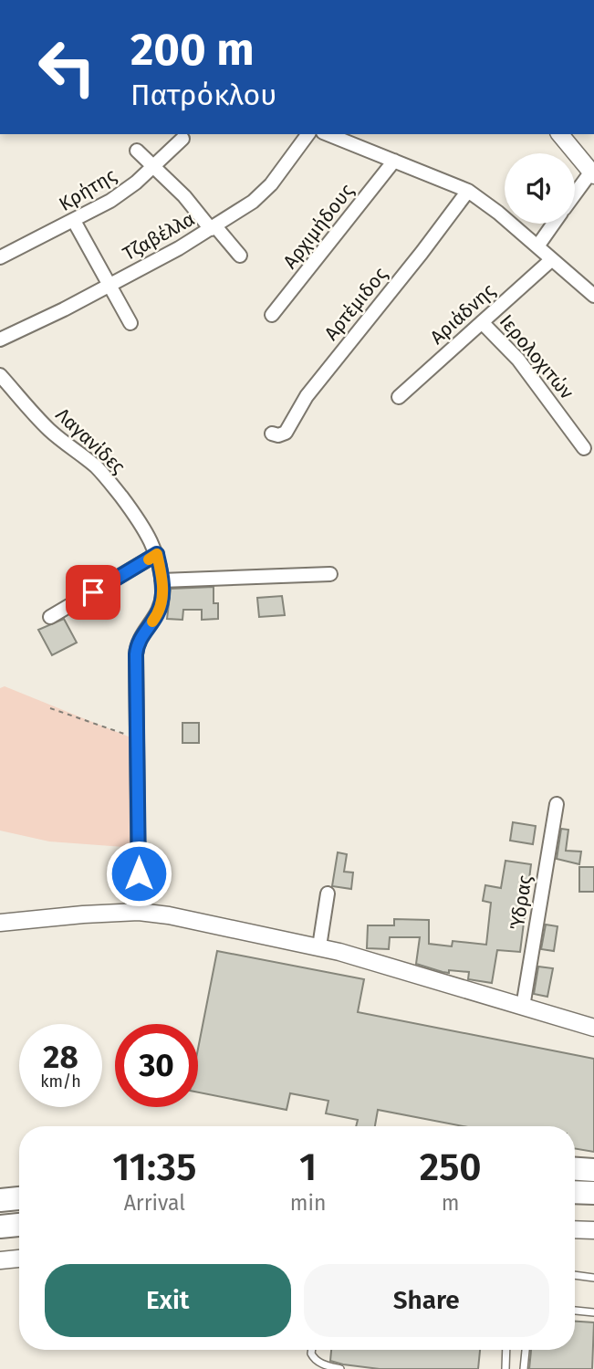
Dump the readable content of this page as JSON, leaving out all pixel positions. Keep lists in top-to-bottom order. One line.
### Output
{"streets":{"street":["Κρήτης","Αρχιμήδους","Τζαβέλλα","Αρτέμιδος","Αριάδνης","Ιερολοχιτών","Λαγανίδες","Ύδρας"]},"crossings":[["Αριάδνης","Ιερολοχιτών"]],"page":{"turn":["200 m","Πατρόκλου"],"speed":"28 km/h","limit":"30","eta":["11:35","Arrival","1","min","250","m"],"buttons":["Exit","Share"]}}
